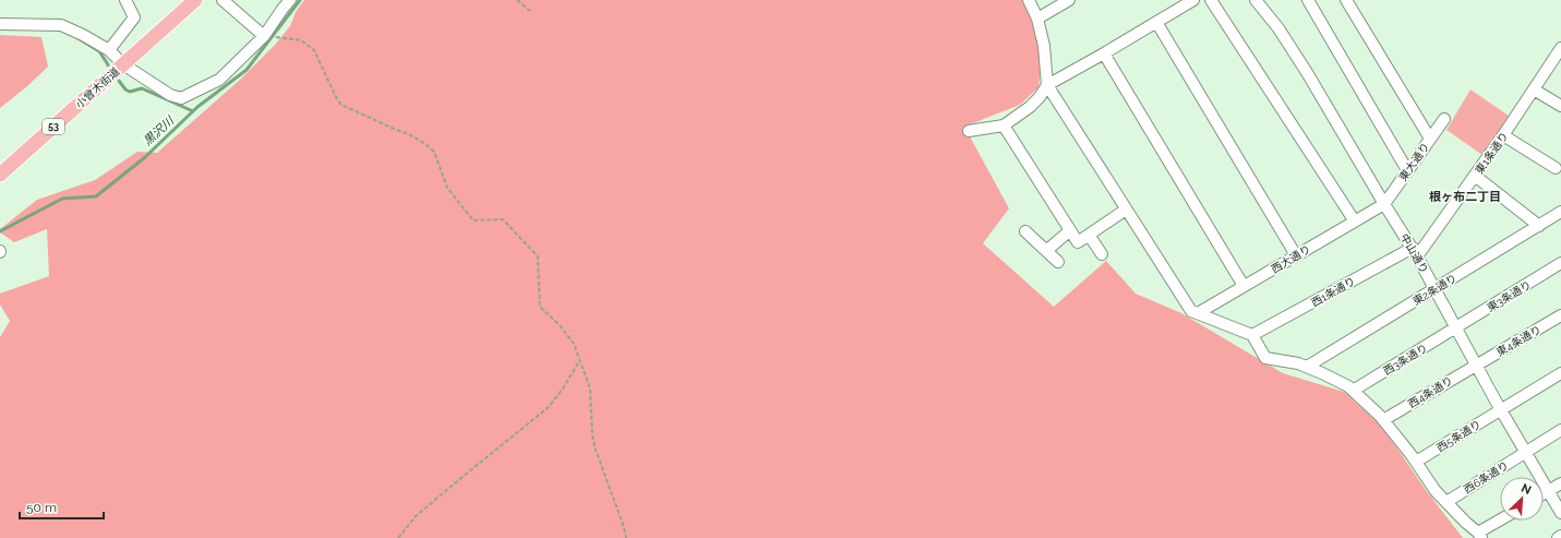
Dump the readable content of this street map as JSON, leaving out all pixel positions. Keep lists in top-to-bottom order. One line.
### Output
{"streets":{"main road":["小曾木街道","53"],"street":["東1条通り","東大通り","中山通り","西大通り","東2条通り","西1条通り","東3条通り","東4条通り","西3条通り","西4条通り","西5条通り","西6条通り"]},"crossings":[["東1条通り","中山通り"],["東1条通り","西1条通り"],["東大通り","中山通り"],["東大通り","西大通り"],["中山通り","西大通り"],["中山通り","東2条通り"],["中山通り","西1条通り"],["中山通り","東3条通り"],["中山通り","東4条通り"],["中山通り","西3条通り"],["中山通り","西4条通り"],["中山通り","西5条通り"],["中山通り","西6条通り"],["東3条通り","西3条通り"],["東4条通り","西4条通り"]],"districts":["根ヶ布二丁目"],"water":["黒沢川"],"scale_bar":"50 m","north":"top right"}
